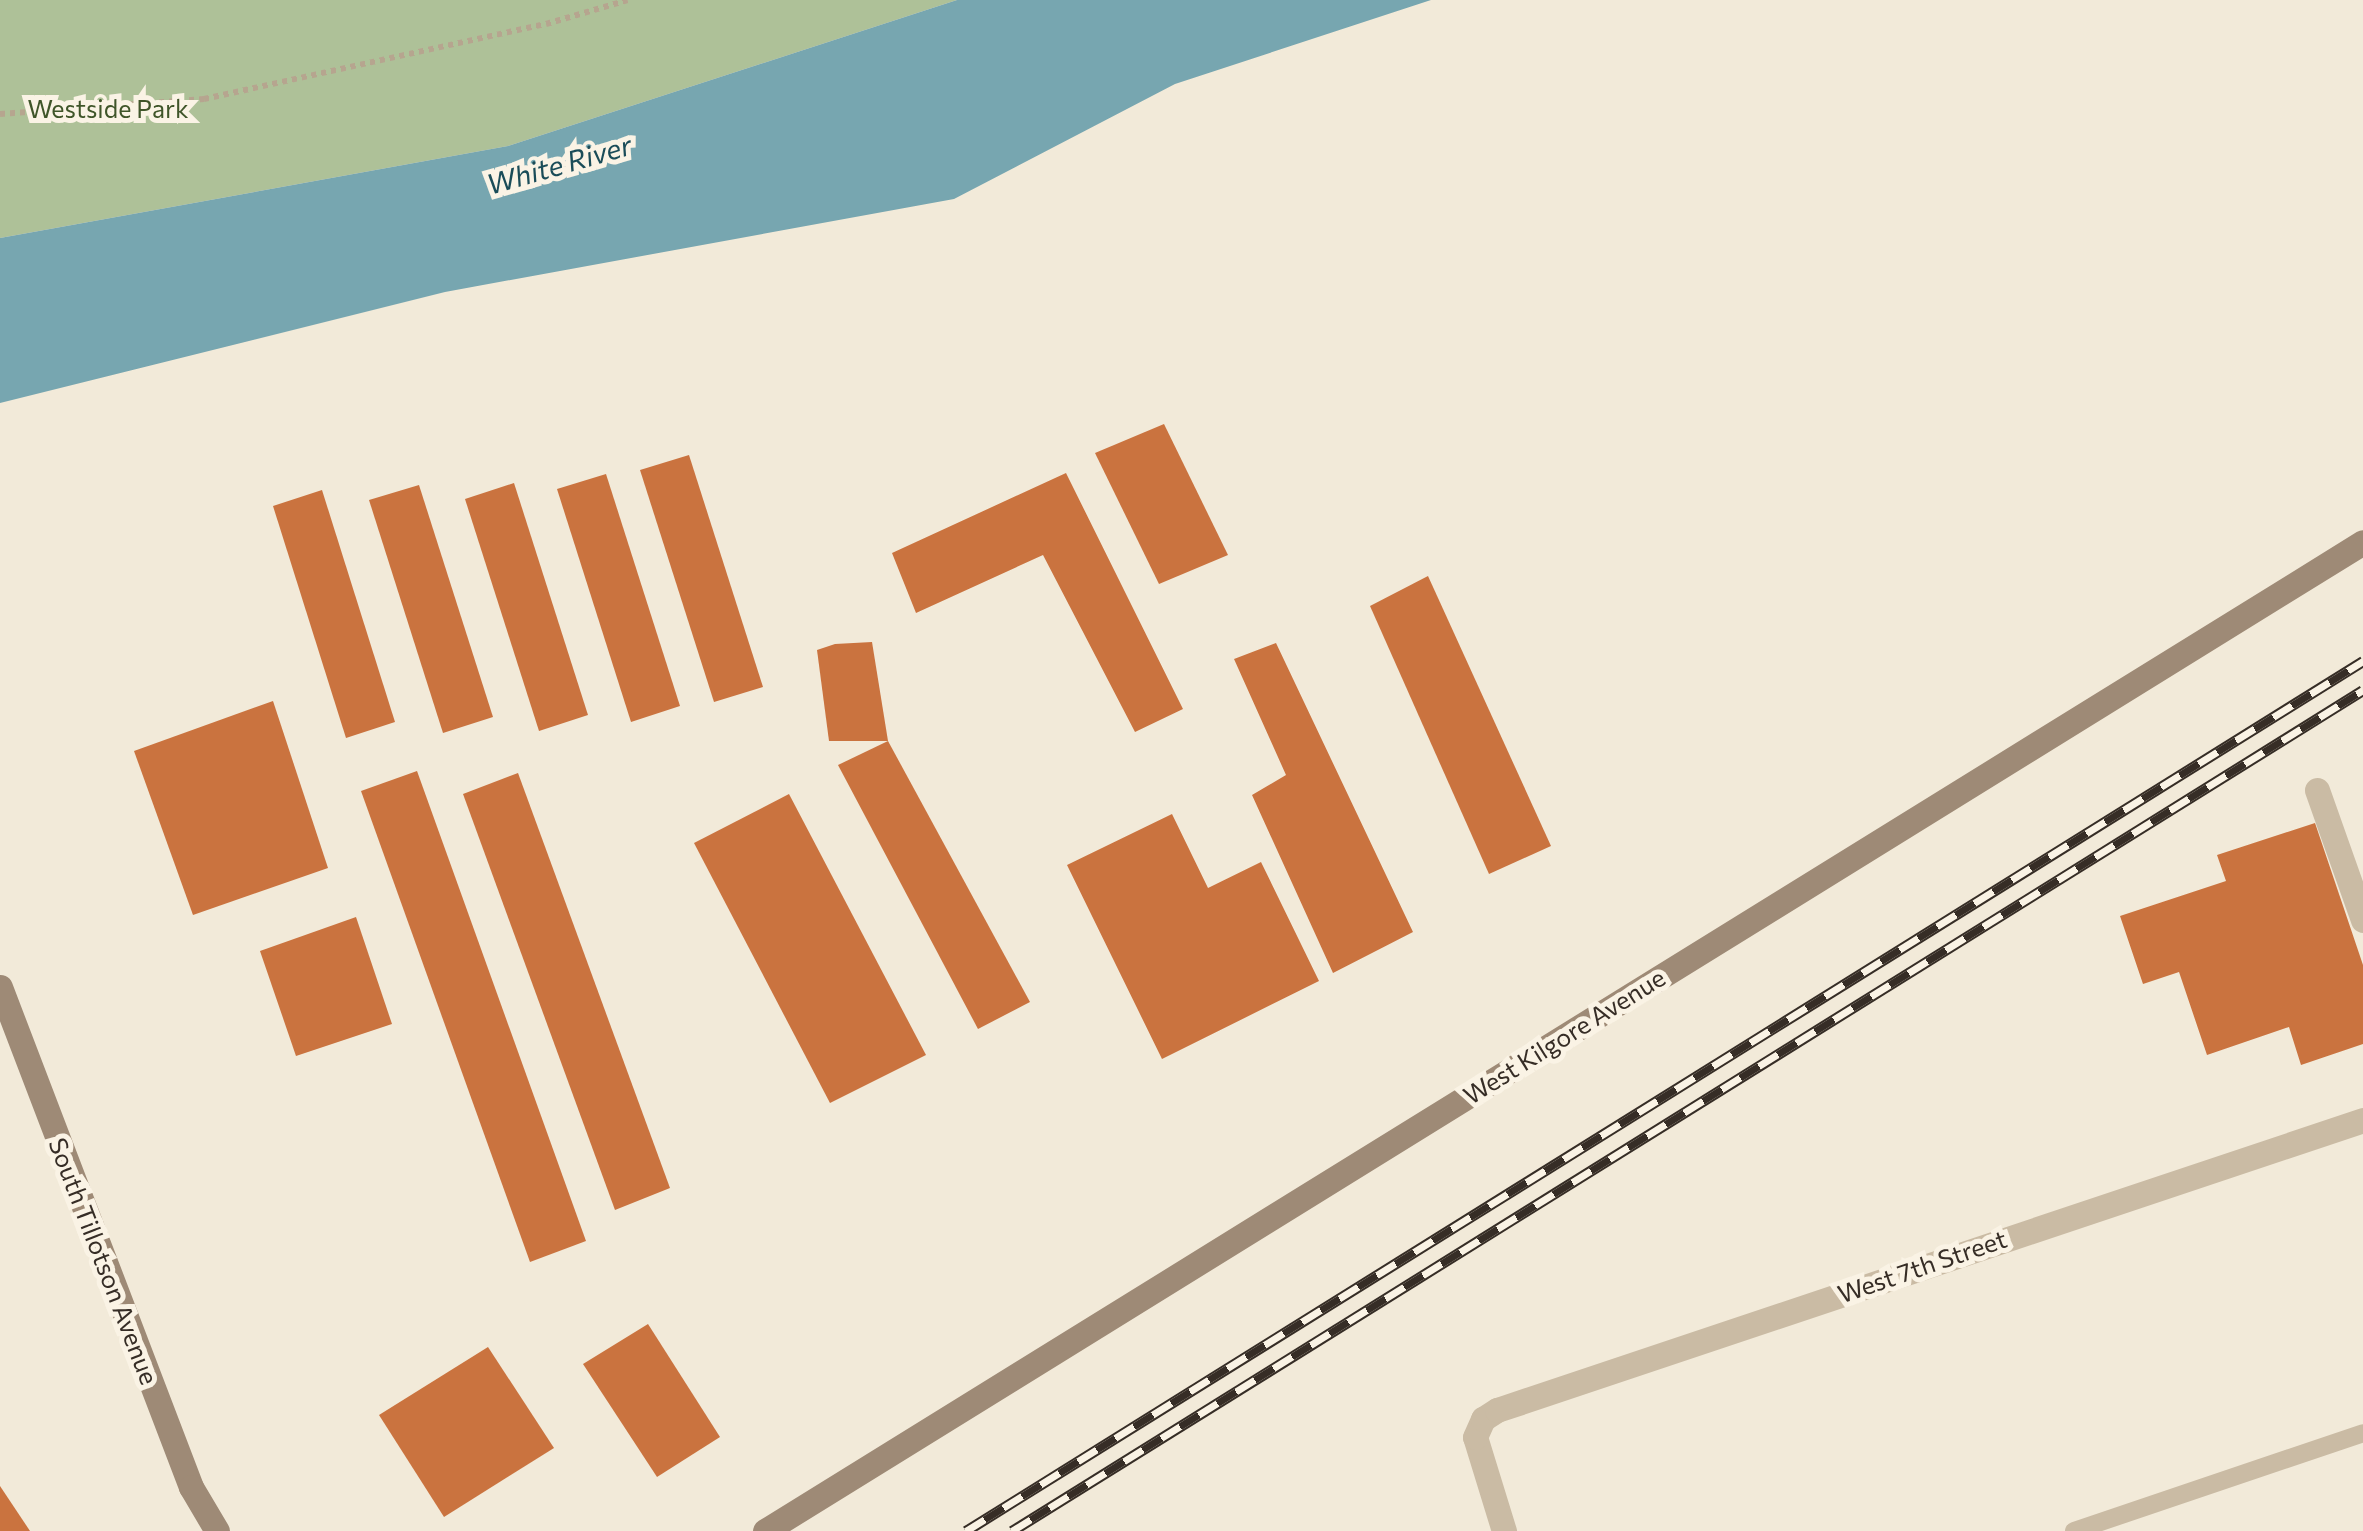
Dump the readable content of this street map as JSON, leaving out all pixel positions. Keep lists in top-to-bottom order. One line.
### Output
{"streets":{"main road":["West Kilgore Avenue","South Tillotson Avenue"],"street":["West 7th Street"]},"water":["White River"],"parks":["Westside Park"]}
